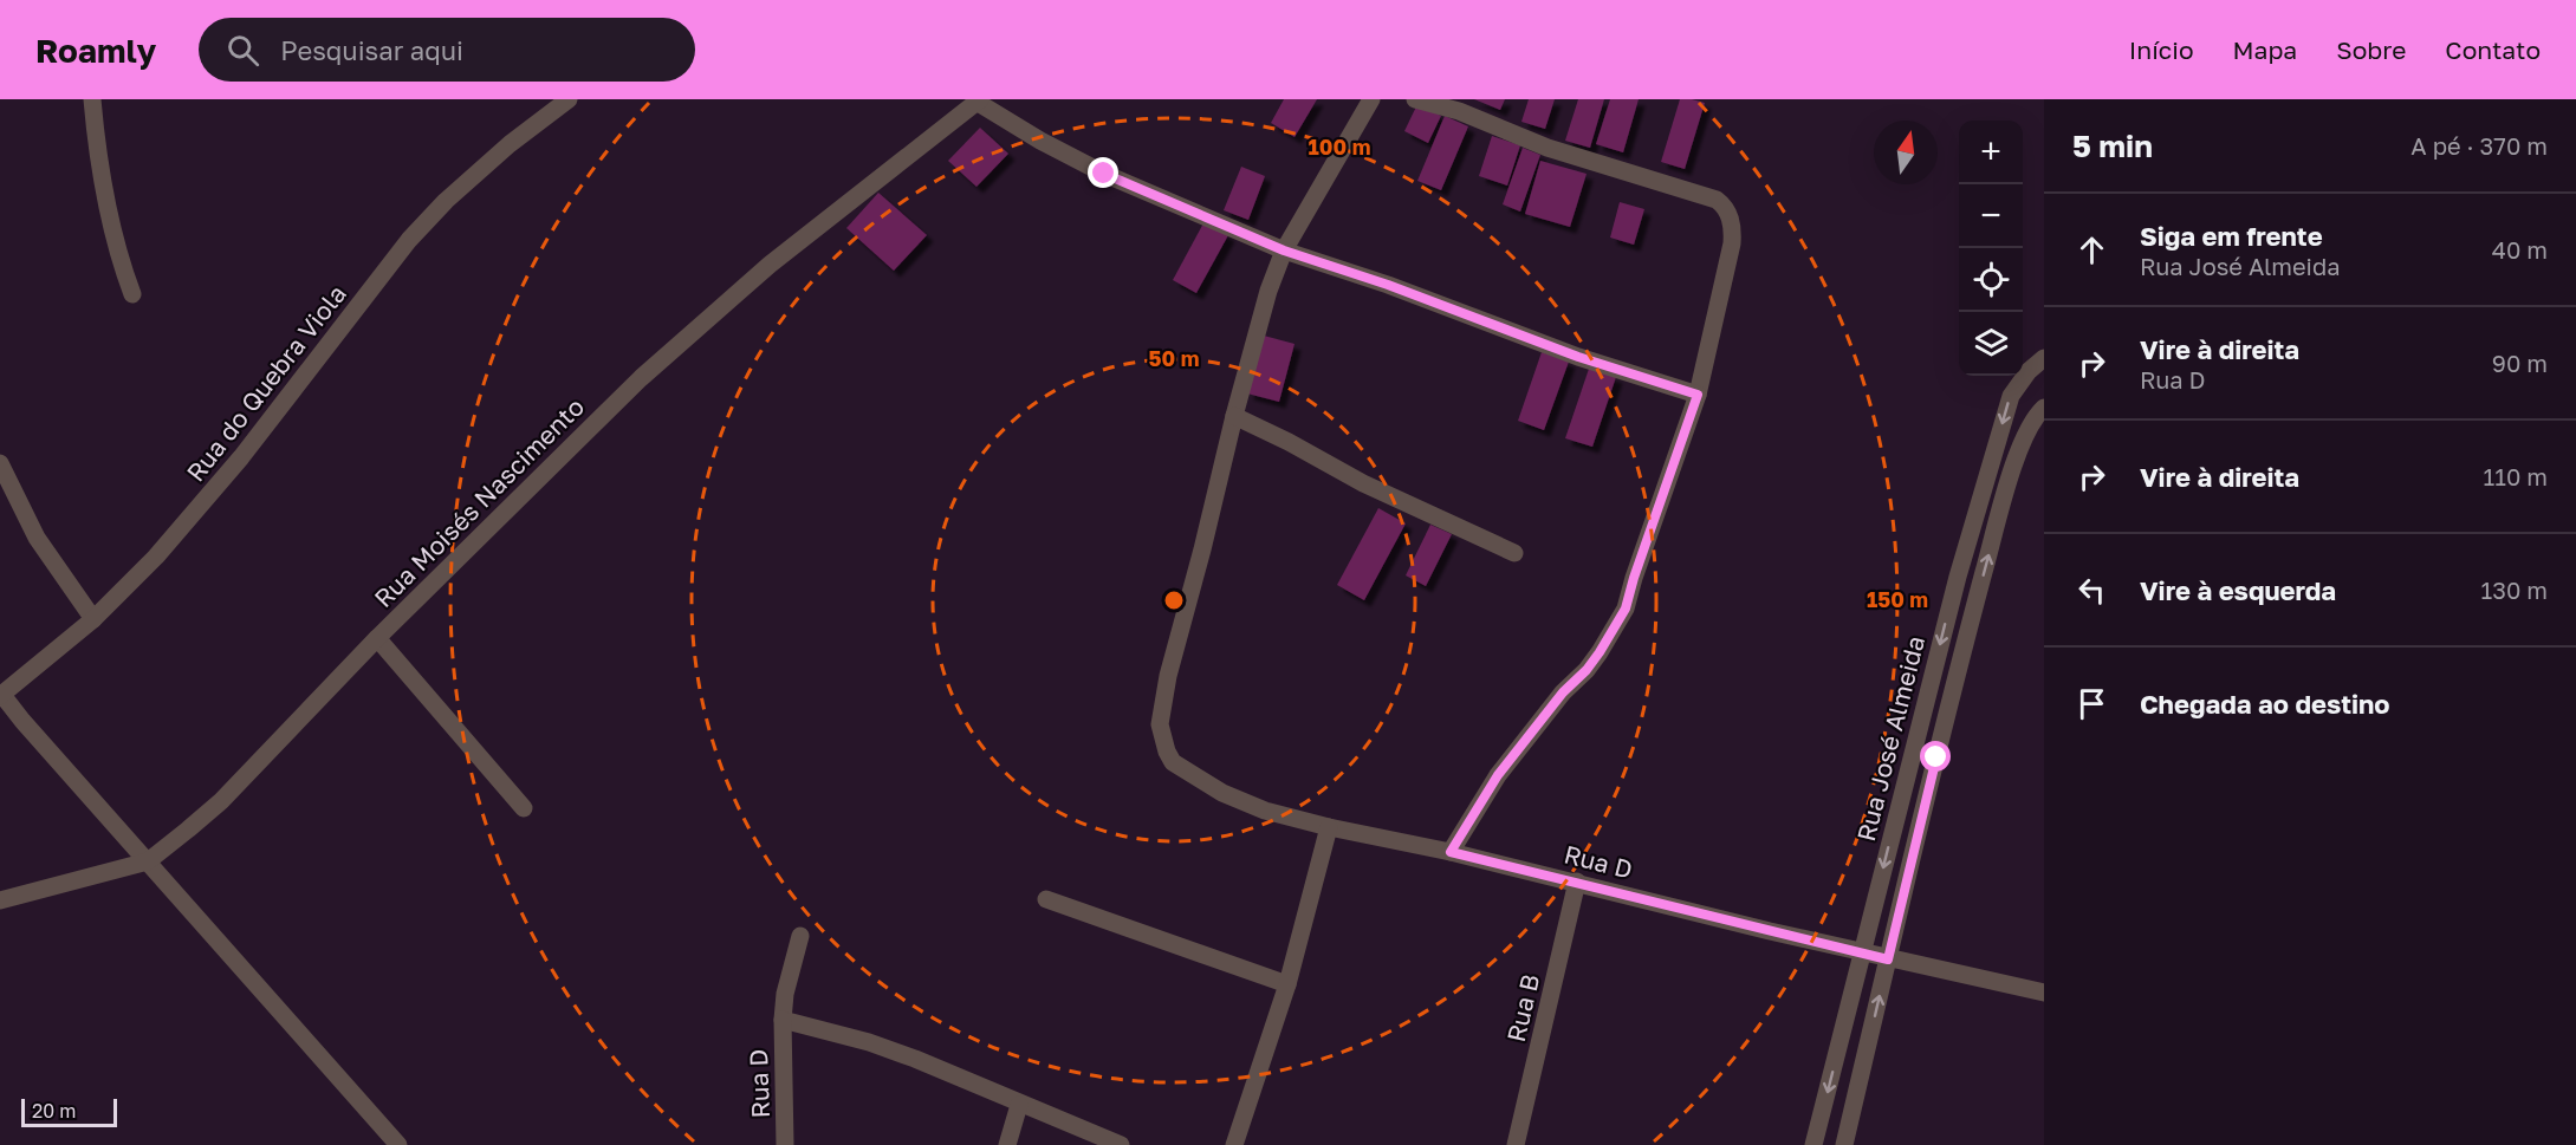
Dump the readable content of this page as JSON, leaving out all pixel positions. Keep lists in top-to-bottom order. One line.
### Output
{"streets":{"street":["Rua do Quebra Viola","Rua Moisés Nascimento","Rua José Almeida","Rua D","Rua B"]},"crossings":[["Rua José Almeida","Rua D"],["Rua D","Rua B"]],"scale_bar":"20 m","north":"top","page":{"header":"Roamly","search":"Pesquisar aqui","nav":["Início","Mapa","Sobre","Contato"],"heading":["5 min","A pé · 370 m"],"map_buttons":["+","−"],"list":[["Siga em frente","Rua José Almeida","40 m"],["Vire à direita","Rua D","90 m"],["Vire à direita","110 m"],["Vire à esquerda","130 m"],"Chegada ao destino"],"scale":"20 m"},"rings":["100 m","50 m","150 m"]}
